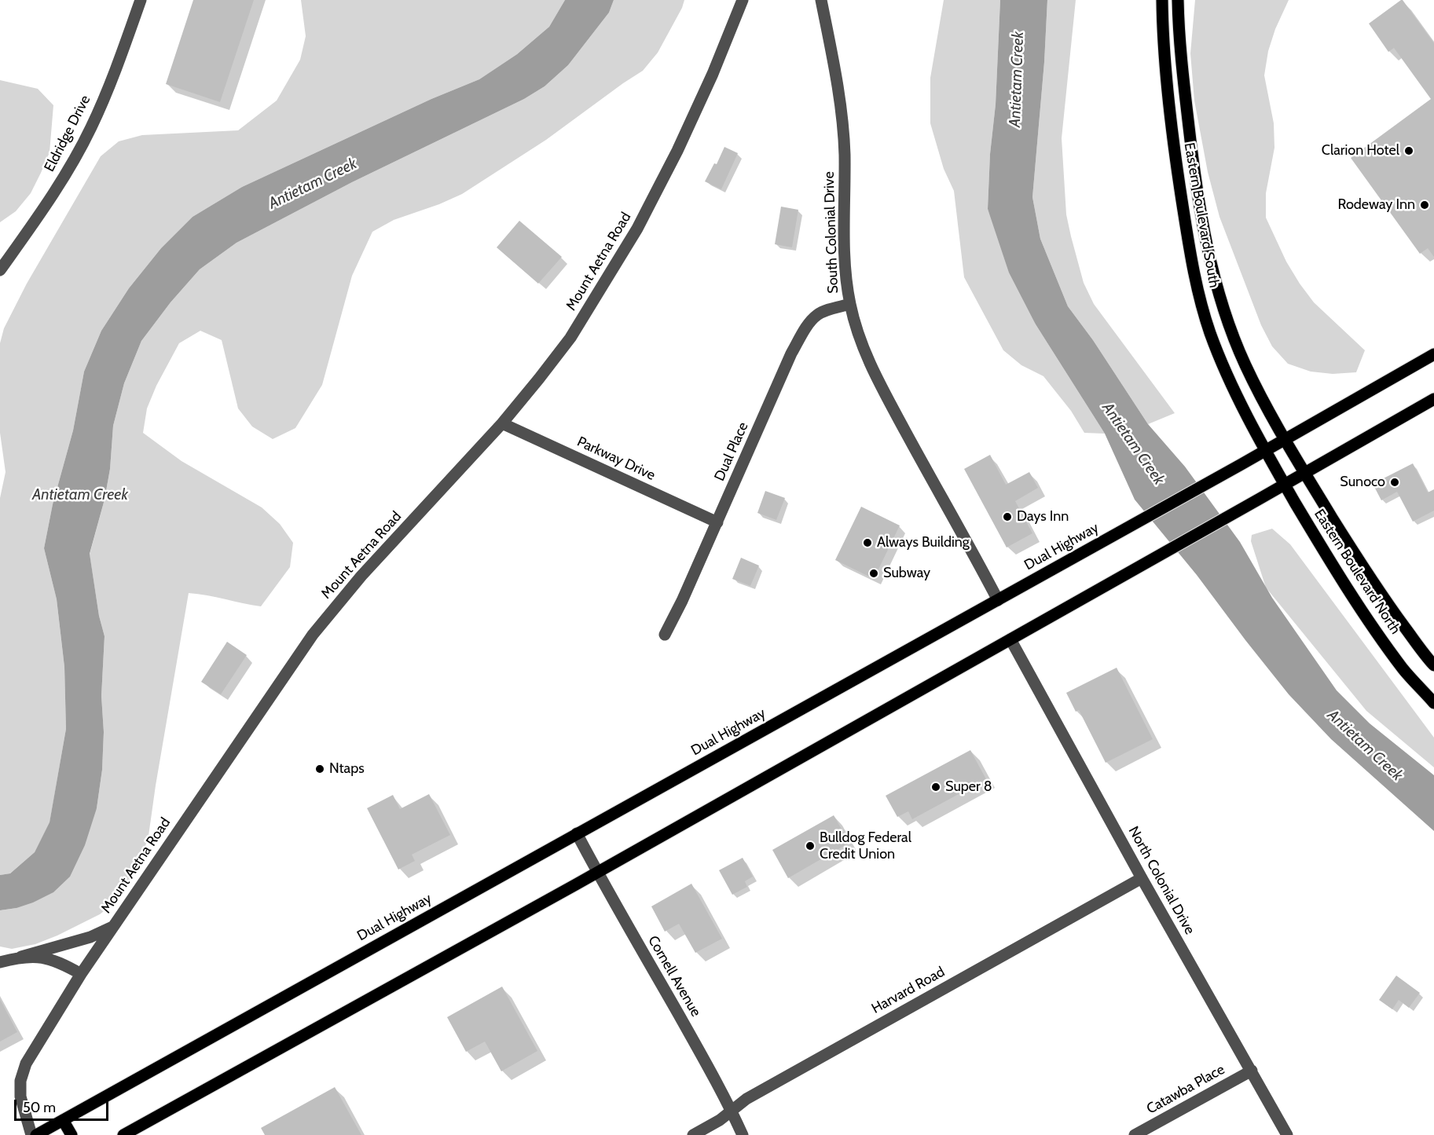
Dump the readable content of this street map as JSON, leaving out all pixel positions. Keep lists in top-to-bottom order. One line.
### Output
{"streets":{"main road":["Eastern Boulevard South","Dual Highway","Eastern Boulevard North"],"street":["Eldridge Drive","South Colonial Drive","Mount Aetna Road","Dual Place","Parkway Drive","North Colonial Drive","Cornell Avenue","Harvard Road","Catawba Place"]},"crossings":[["Eastern Boulevard South","Dual Highway"],["Eastern Boulevard South","Eastern Boulevard North"],["South Colonial Drive","Dual Place"],["South Colonial Drive","Dual Highway"],["Mount Aetna Road","Parkway Drive"],["Dual Place","Parkway Drive"],["Dual Highway","Eastern Boulevard North"],["Dual Highway","Cornell Avenue"],["North Colonial Drive","Harvard Road"],["North Colonial Drive","Catawba Place"],["Cornell Avenue","Harvard Road"]],"water":["Antietam Creek"],"places":["Clarion Hotel","Rodeway Inn","Sunoco","Days Inn","Always Building","Subway","Ntaps","Super 8","Bulldog Federal Credit Union"],"scale_bar":"50 m"}
